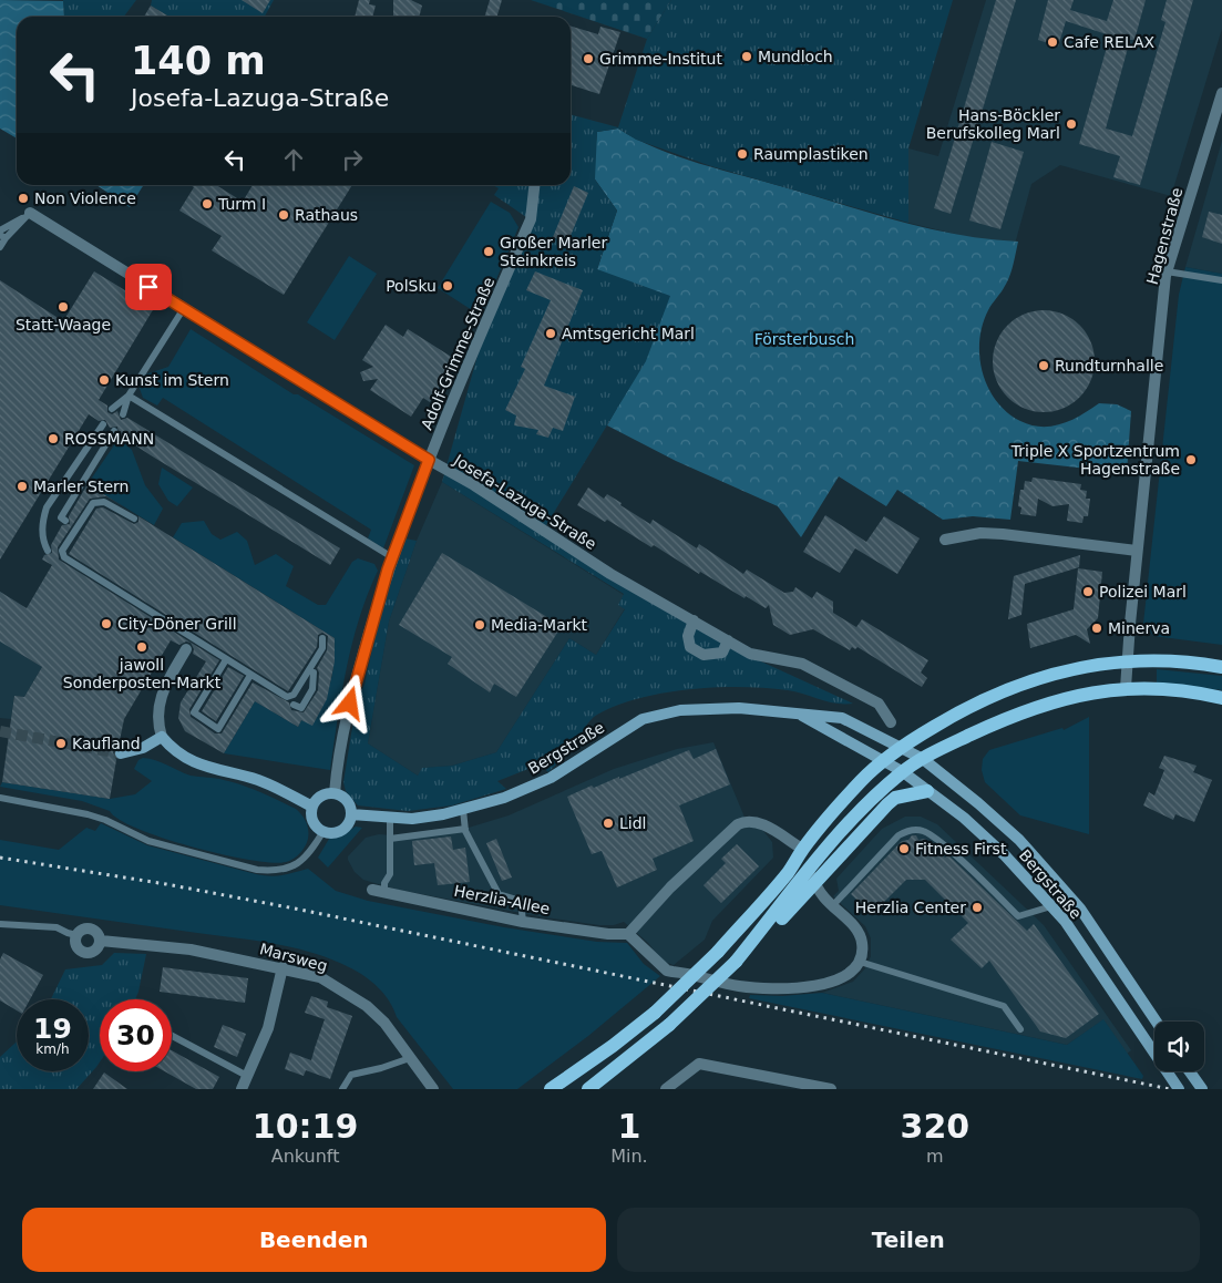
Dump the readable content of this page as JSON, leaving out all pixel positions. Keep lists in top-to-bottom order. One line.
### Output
{"streets":{"street":["Hagenstraße","Adolf-Grimme-Straße","Josefa-Lazuga-Straße","Bergstraße","Herzlia-Allee","Marsweg"]},"crossings":[["Adolf-Grimme-Straße","Josefa-Lazuga-Straße"],["Adolf-Grimme-Straße","Bergstraße"]],"parks":["Försterbusch"],"places":["Cafe RELAX","Mundloch","Grimme-Institut","Hans-Böckler Berufskolleg Marl","Raumplastiken","Non Violence","Turm I","Rathaus","Großer Marler Steinkreis","PolSku","Statt-Waage","Amtsgericht Marl","Rundturnhalle","Kunst im Stern","ROSSMANN","Triple X Sportzentrum Hagenstraße","Marler Stern","Polizei Marl","City-Döner Grill","Media-Markt","Minerva","jawoll Sonderposten-Markt","Kaufland","Lidl","Fitness First","Herzlia Center"],"page":{"turn":["140 m","Josefa-Lazuga-Straße"],"speed":"19 km/h","limit":"30","eta":["10:19","Ankunft","1","Min.","320","m"],"buttons":["Beenden","Teilen"]}}
